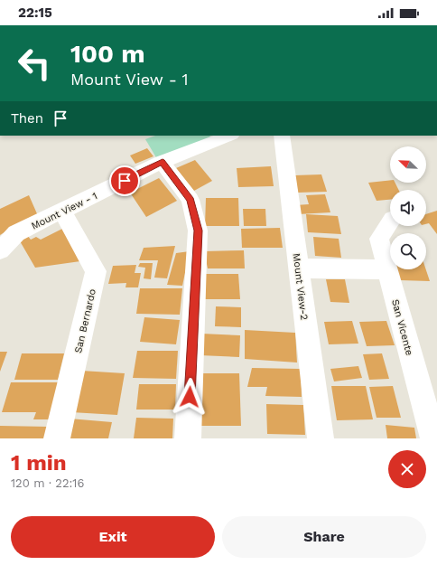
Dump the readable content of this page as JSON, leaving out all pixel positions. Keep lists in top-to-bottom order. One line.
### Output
{"streets":{"street":["Mount View - 1","Mount View-2","San Bernardo","San Vicente"]},"crossings":[["Mount View - 1","San Bernardo"]],"north":"top left","page":{"status":"22:15","turn":["100 m","Mount View - 1"],"then":"Then","heading":["1 min","120 m · 22:16"],"buttons":["Exit","Share"]}}
